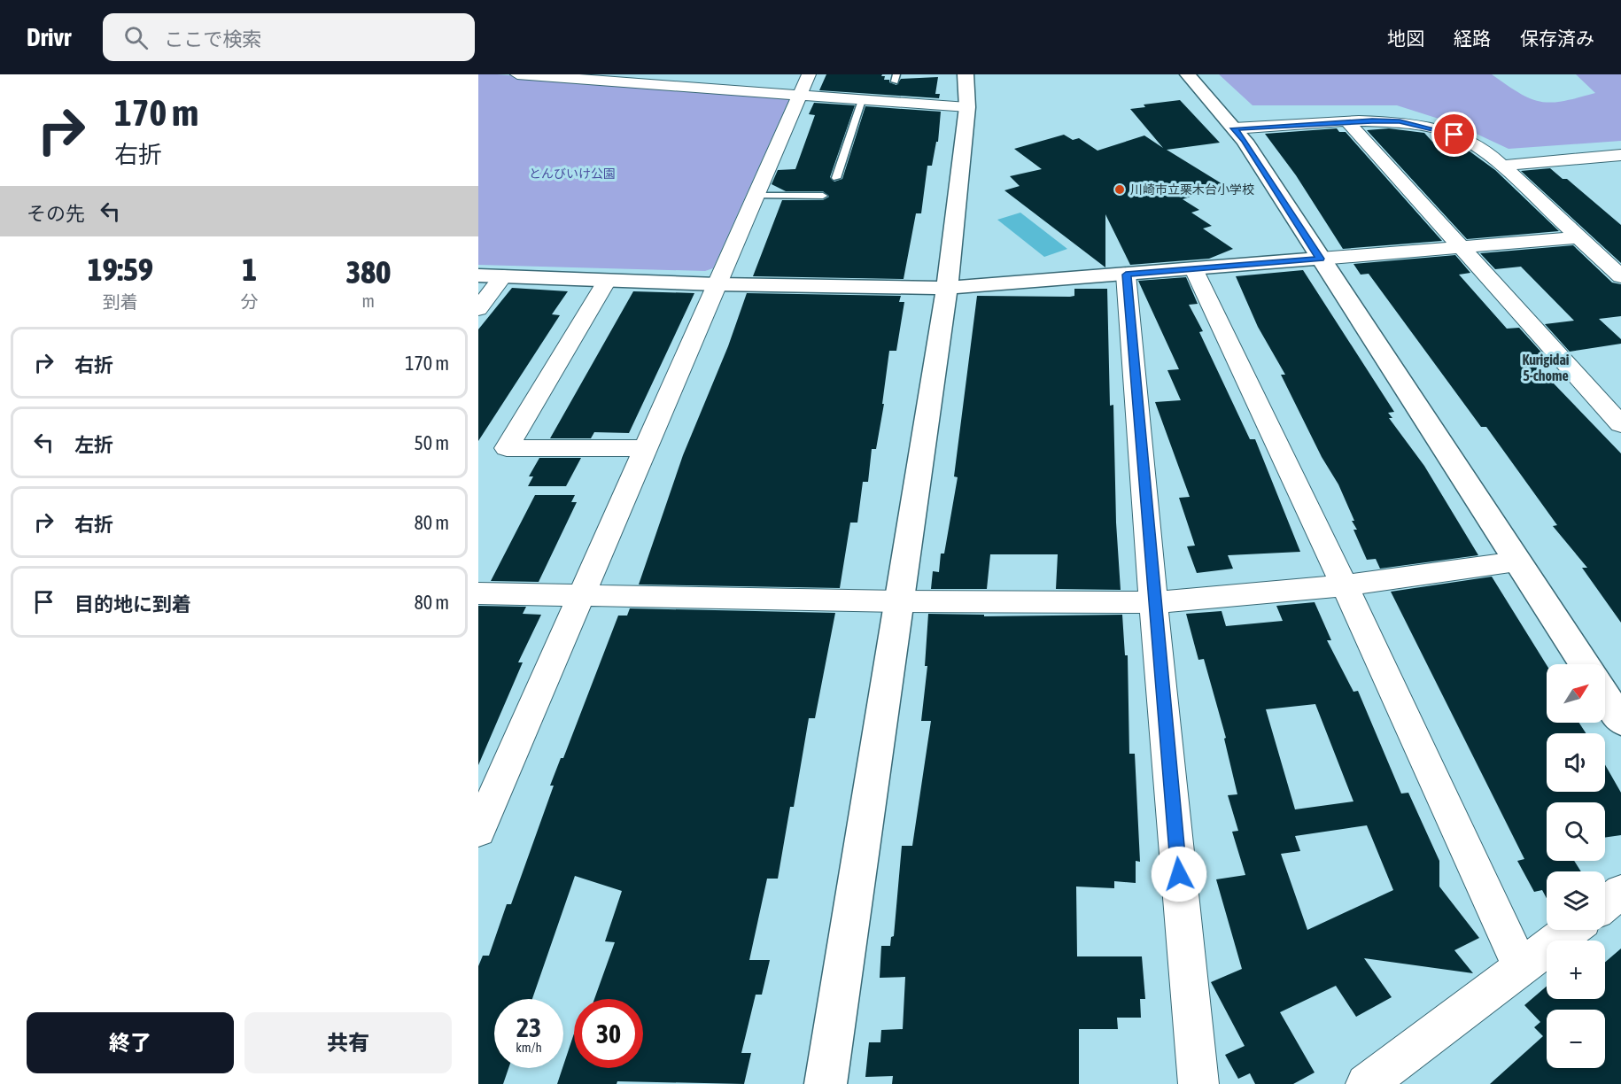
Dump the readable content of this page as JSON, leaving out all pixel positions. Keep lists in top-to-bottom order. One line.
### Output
{"districts":["Kurigidai 5-chome"],"parks":["とんびいけ公園"],"places":["川崎市立栗木台小学校"],"north":"top right","page":{"header":"Drivr","search":"ここで検索","nav":["地図","経路","保存済み"],"turn":["170 m","右折"],"then":"その先","eta":["19:59","到着","1","分","380","m"],"list":[{"name":"右折","value":"170 m"},{"name":"左折","value":"50 m"},{"name":"右折","value":"80 m"},{"name":"目的地に到着","value":"80 m"}],"map_buttons":["+","−"],"speed":"23 km/h","limit":"30","buttons":["終了","共有"]}}
